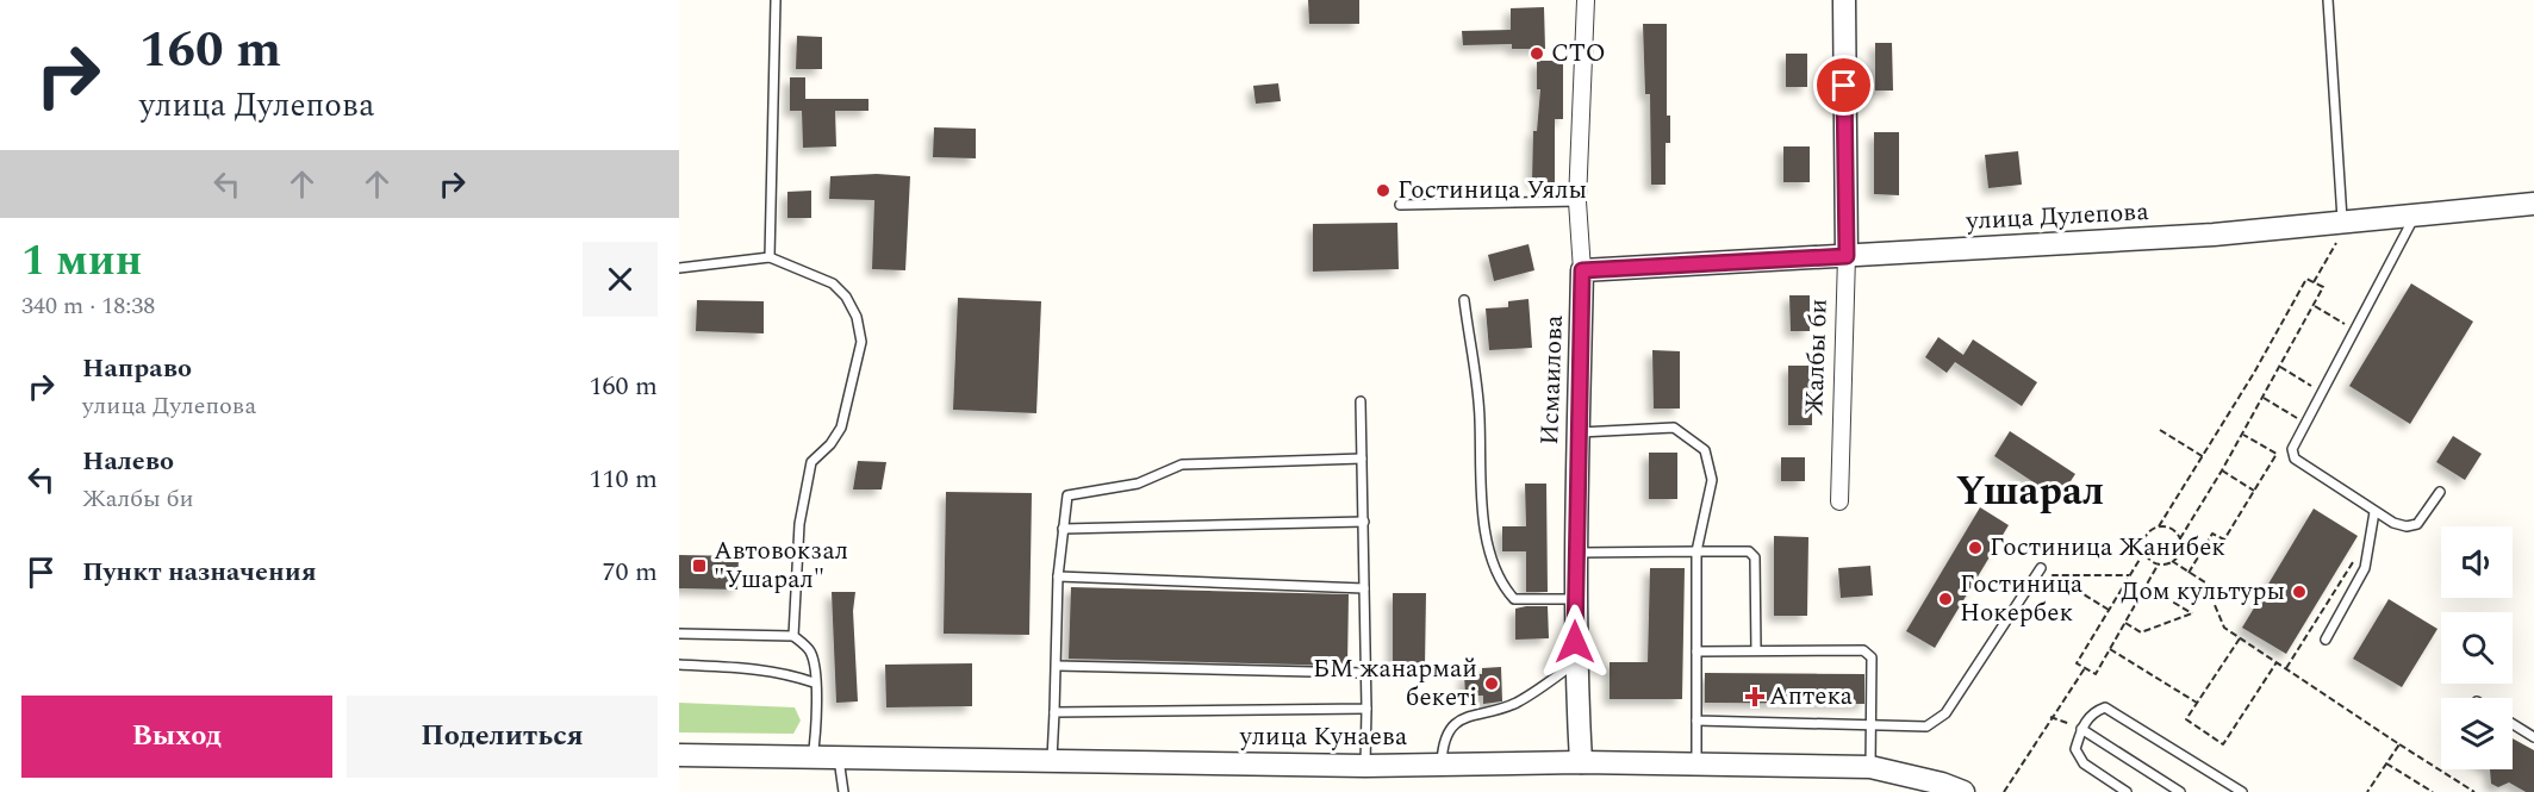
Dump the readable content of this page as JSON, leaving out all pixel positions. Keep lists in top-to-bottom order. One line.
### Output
{"streets":{"street":["улица Дулепова","Жалбы би","Исмаилова","улица Кунаева"]},"crossings":[["улица Дулепова","Жалбы би"],["улица Дулепова","Исмаилова"],["Исмаилова","улица Кунаева"]],"districts":["Үшарал"],"places":{"other":["СТО","Гостиница Уялы","Гостиница Жанибек","Дом культуры","Гостиница Нокербек","БМ жанармай бекеті"],"transit":["Автовокзал \"Ушарал\""],"health":["Аптека"]},"page":{"turn":["160 m","улица Дулепова"],"heading":["1 мин","340 m · 18:38"],"list":[{"name":"Направо","note":"улица Дулепова","value":"160 m"},{"name":"Налево","note":"Жалбы би","value":"110 m"},{"name":"Пункт назначения","value":"70 m"}],"buttons":["Выход","Поделиться"]}}
